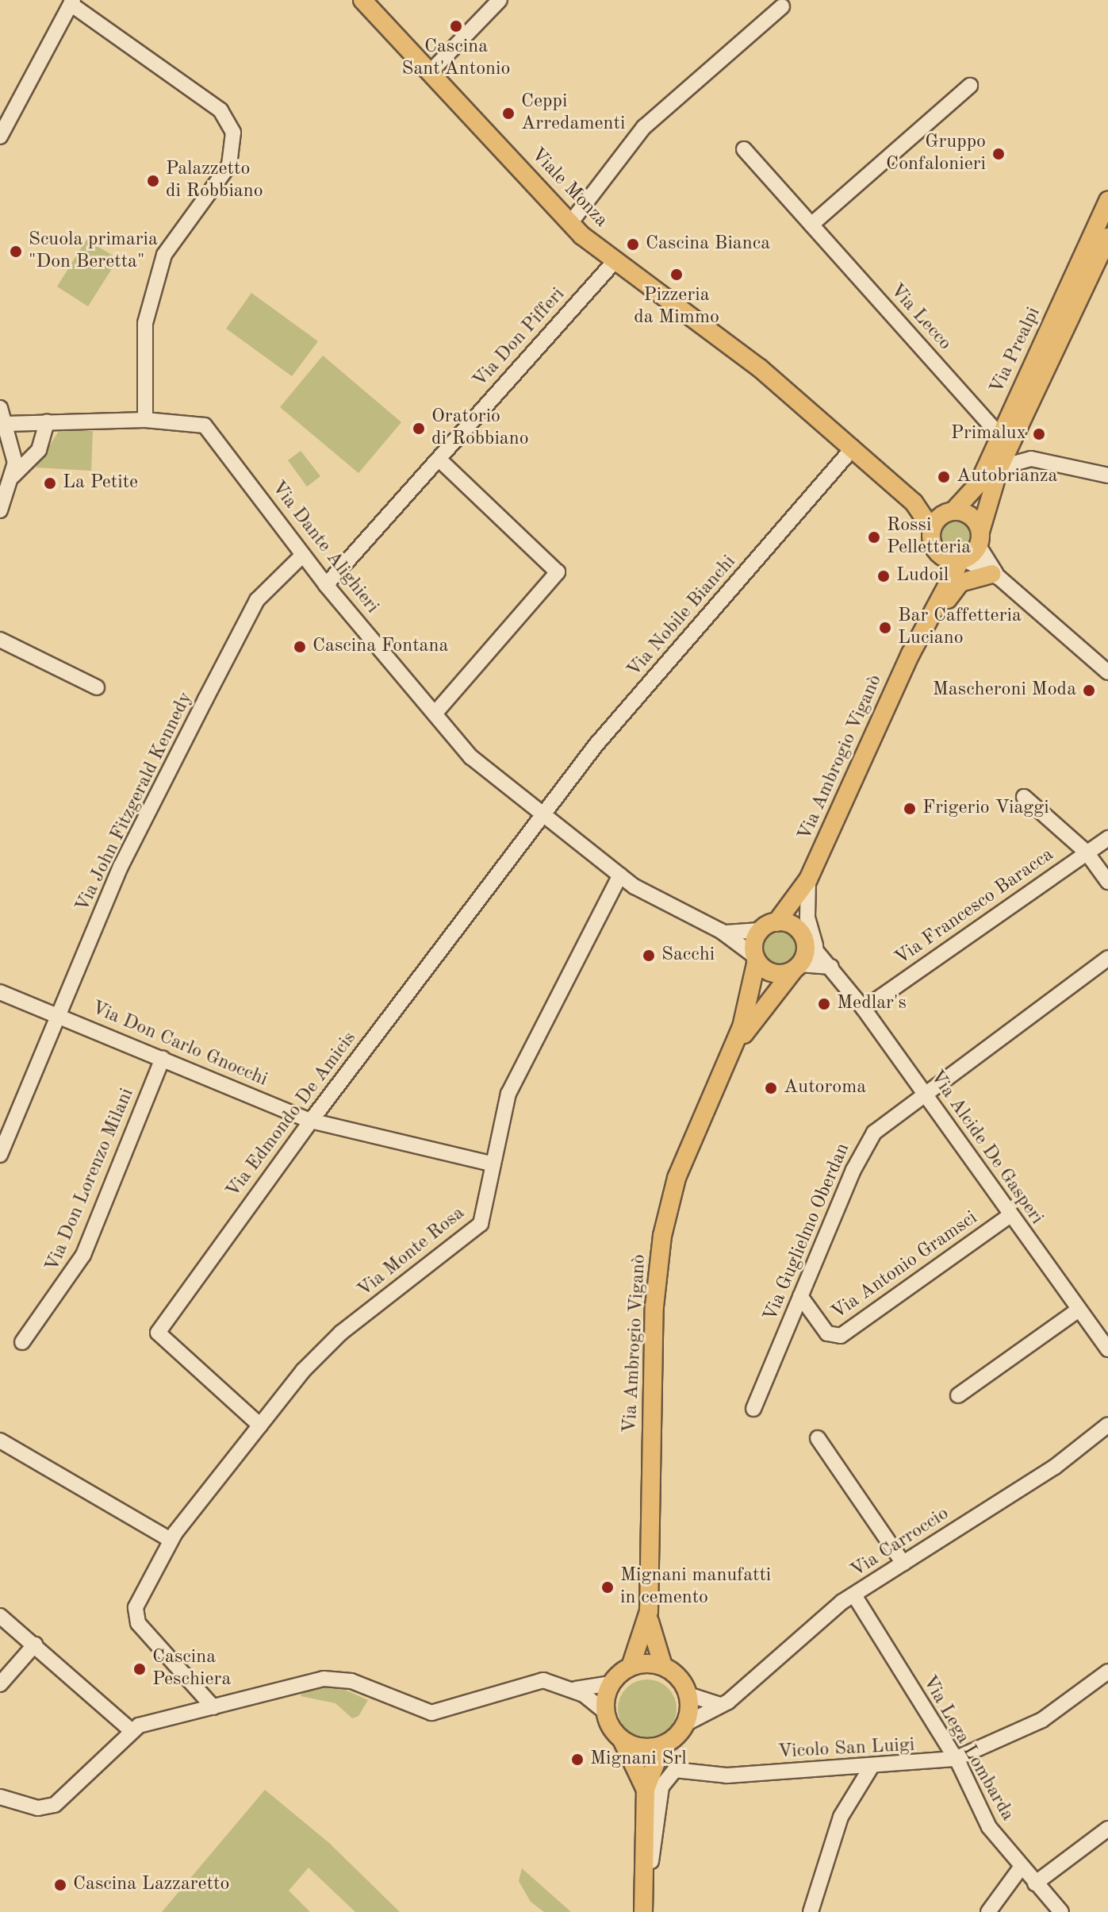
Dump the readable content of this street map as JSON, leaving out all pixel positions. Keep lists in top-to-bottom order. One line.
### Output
{"streets":{"main road":["Viale Monza","Via Prealpi","Via Ambrogio Viganò"],"street":["Via Lecco","Via Don Pifferi","Via Dante Alighieri","Via Nobile Bianchi","Via John Fitzgerald Kennedy","Via Francesco Baracca","Via Don Carlo Gnocchi","Via Edmondo De Amicis","Via Alcide De Gasperi","Via Don Lorenzo Milani","Via Guglielmo Oberdan","Via Monte Rosa","Via Antonio Gramsci","Via Carroccio","Via Lega Lombarda","Vicolo San Luigi"]},"crossings":[["Viale Monza","Via Don Pifferi"],["Viale Monza","Via Prealpi"],["Viale Monza","Via Nobile Bianchi"],["Viale Monza","Via Ambrogio Viganò"],["Via Lecco","Via Prealpi"],["Via Don Pifferi","Via Dante Alighieri"],["Via Prealpi","Via Ambrogio Viganò"],["Via Dante Alighieri","Via Nobile Bianchi"],["Via Dante Alighieri","Via Ambrogio Viganò"],["Via Dante Alighieri","Via John Fitzgerald Kennedy"],["Via Dante Alighieri","Via Edmondo De Amicis"],["Via Dante Alighieri","Via Alcide De Gasperi"],["Via Dante Alighieri","Via Monte Rosa"],["Via Nobile Bianchi","Via Edmondo De Amicis"],["Via Ambrogio Viganò","Via Alcide De Gasperi"],["Via Ambrogio Viganò","Via Carroccio"],["Via John Fitzgerald Kennedy","Via Don Carlo Gnocchi"],["Via Francesco Baracca","Via Alcide De Gasperi"],["Via Don Carlo Gnocchi","Via Edmondo De Amicis"],["Via Don Carlo Gnocchi","Via Don Lorenzo Milani"],["Via Don Carlo Gnocchi","Via Monte Rosa"],["Via Edmondo De Amicis","Via Monte Rosa"],["Via Alcide De Gasperi","Via Guglielmo Oberdan"],["Via Alcide De Gasperi","Via Antonio Gramsci"],["Via Guglielmo Oberdan","Via Antonio Gramsci"],["Via Carroccio","Via Lega Lombarda"],["Via Lega Lombarda","Vicolo San Luigi"]],"places":["Cascina Sant'Antonio","Ceppi Arredamenti","Gruppo Confalonieri","Palazzetto di Robbiano","Cascina Bianca","Scuola primaria \"Don Beretta\"","Pizzeria da Mimmo","Oratorio di Robbiano","Primalux","Autobrianza","La Petite","Rossi Pelletteria","Ludoil","Bar Caffetteria Luciano","Cascina Fontana","Mascheroni Moda","Frigerio Viaggi","Sacchi","Medlar's","Autoroma","Mignani manufatti in cemento","Cascina Peschiera","Mignani Srl","Cascina Lazzaretto"]}
